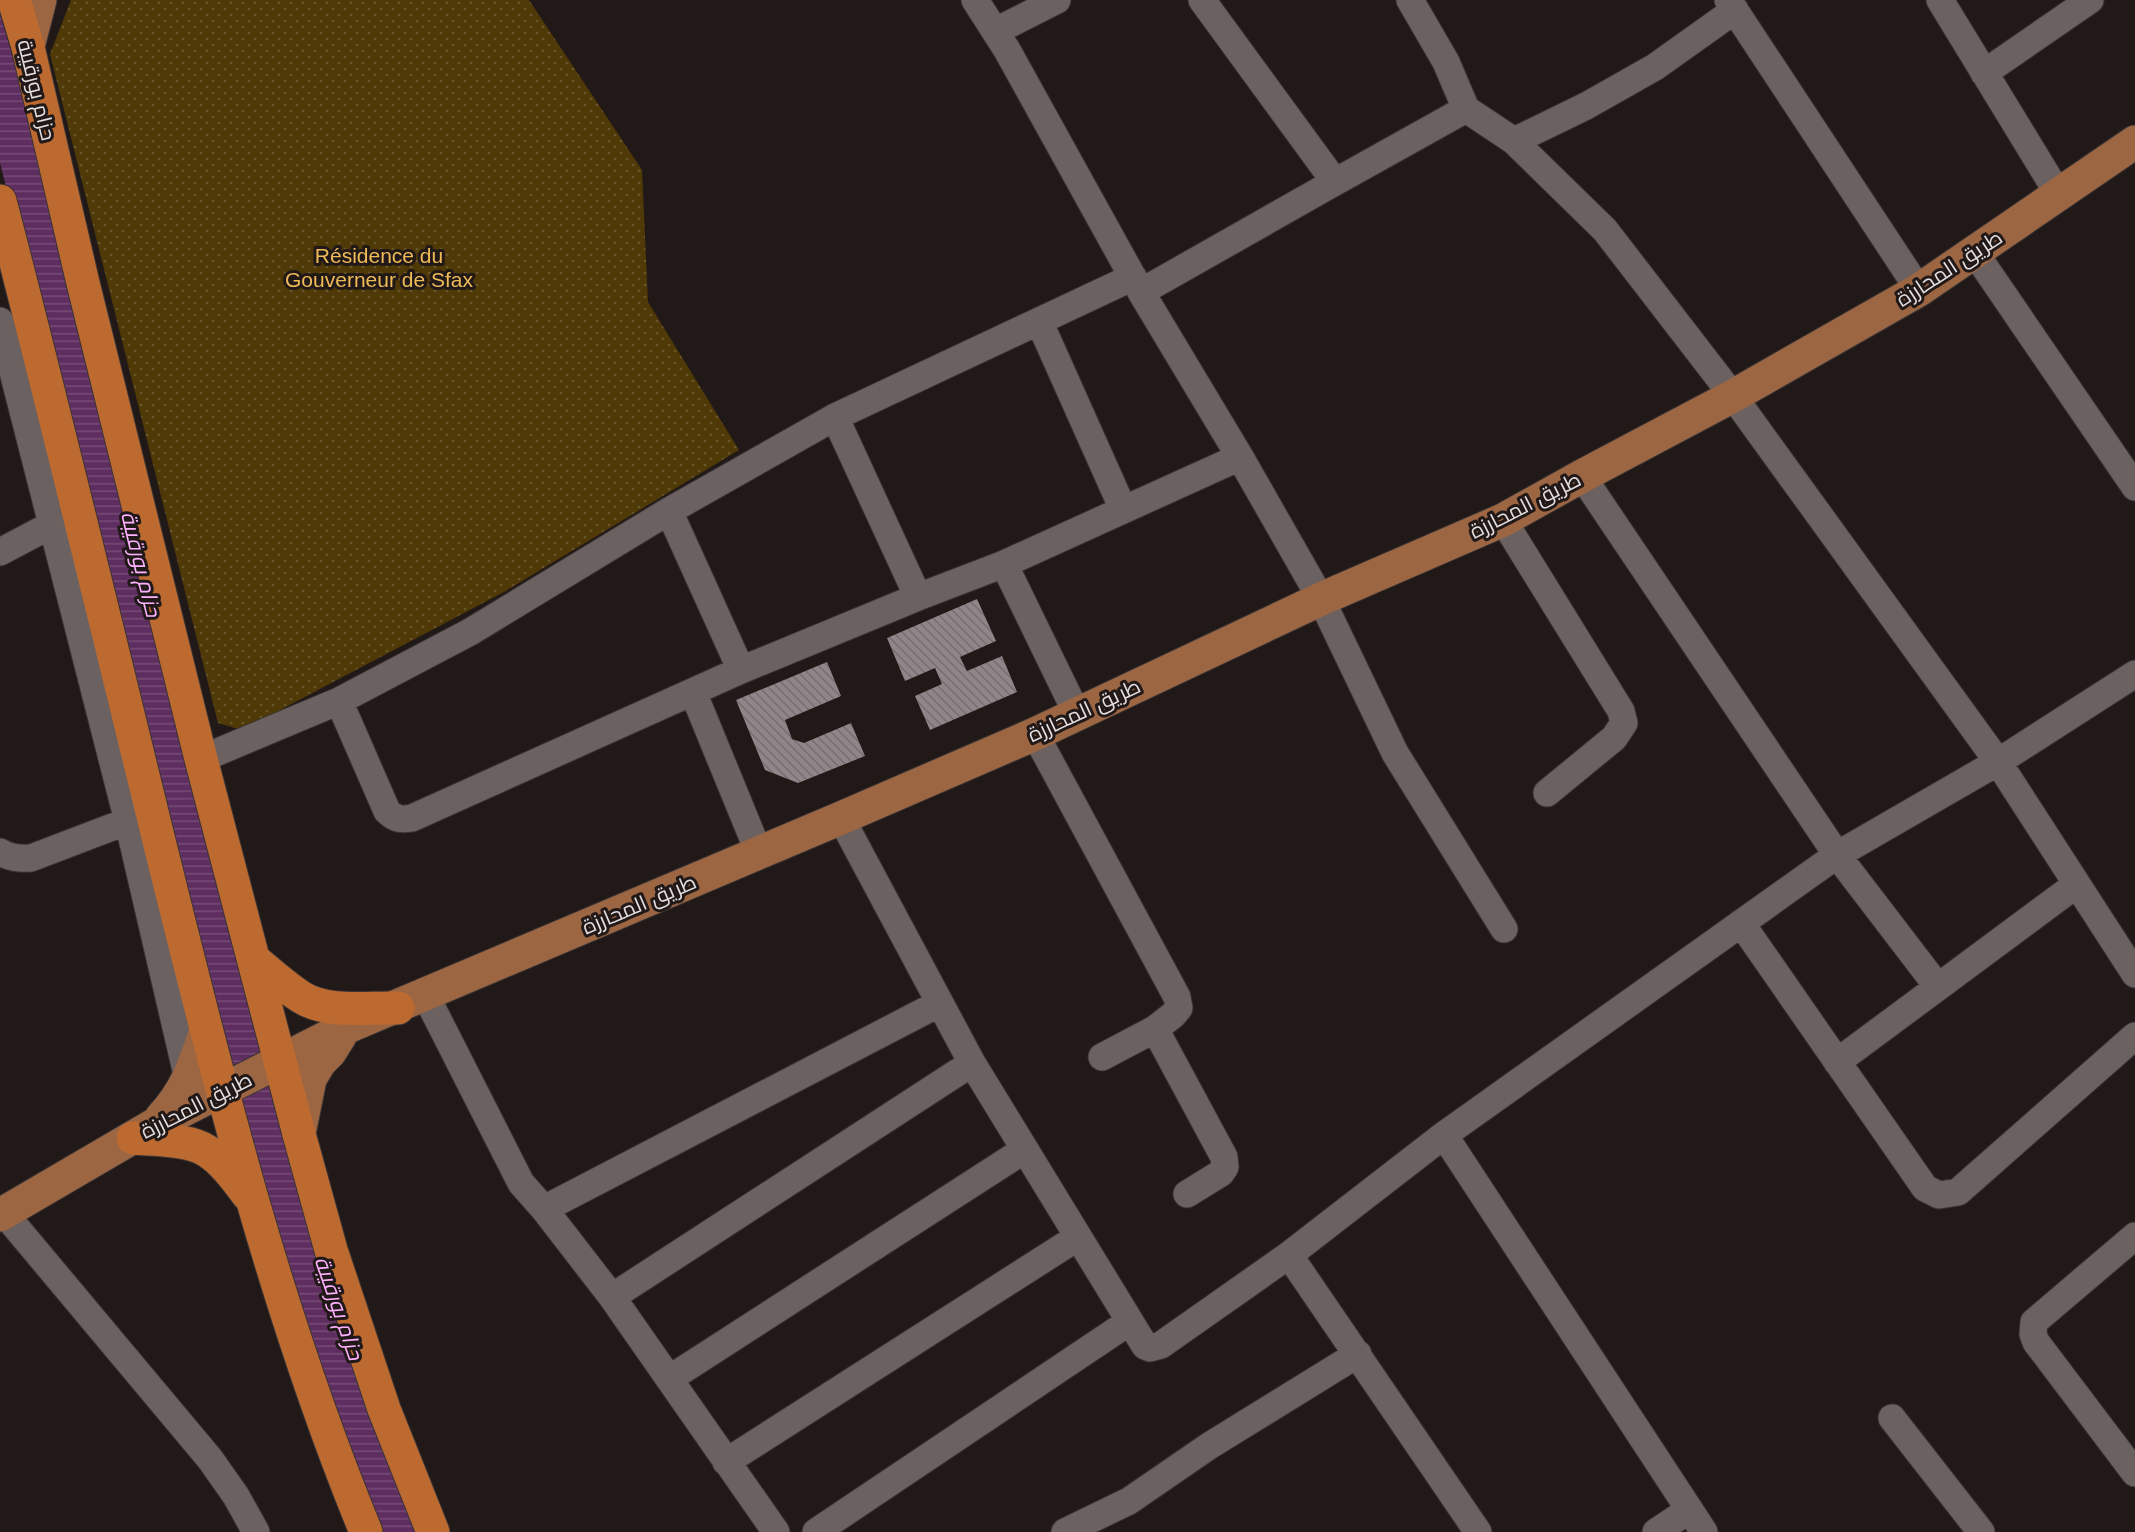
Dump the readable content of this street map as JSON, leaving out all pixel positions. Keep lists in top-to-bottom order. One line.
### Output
{"streets":{"highway":["حزام بورقيبة"],"main road":["طريق المحارزة"]},"crossings":[["حزام بورقيبة","طريق المحارزة"]],"water":["حزام بورقيبة"],"parks":["Résidence du Gouverneur de Sfax"]}
